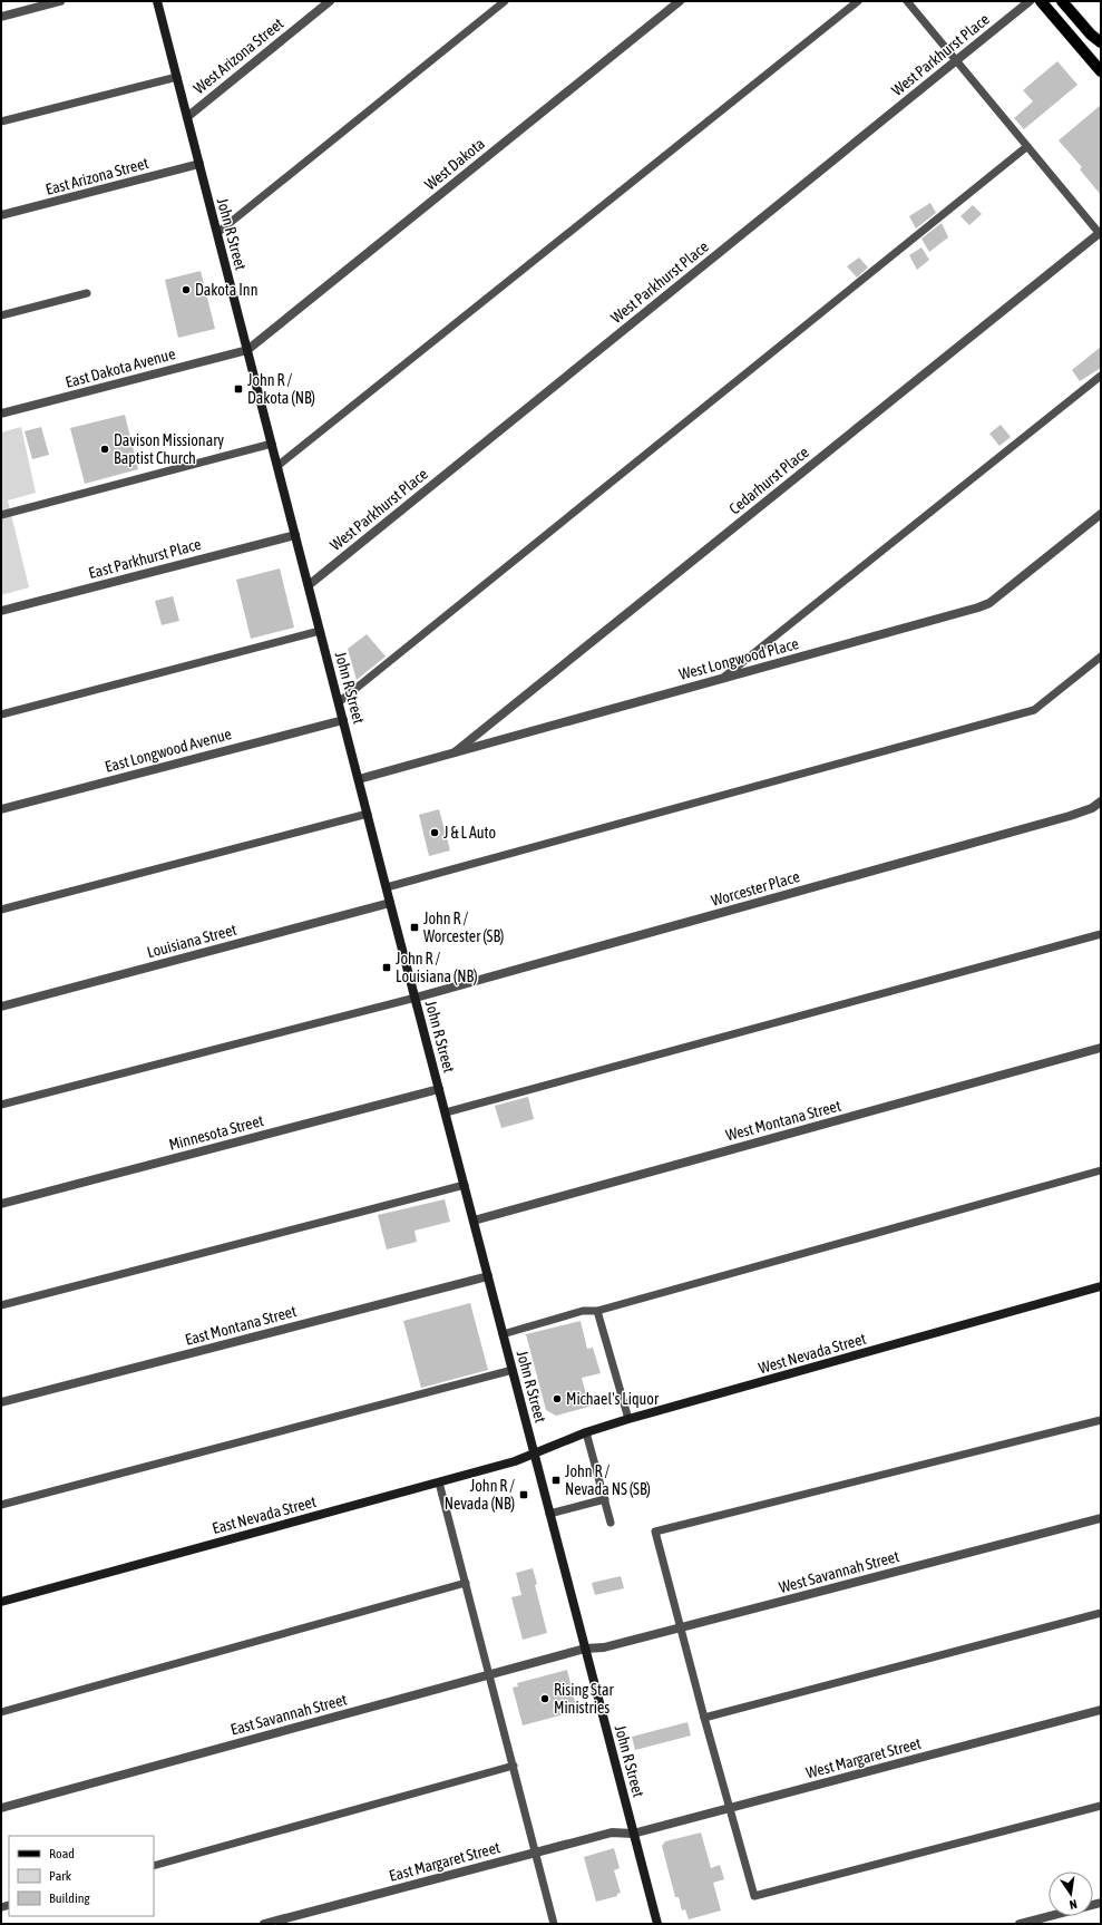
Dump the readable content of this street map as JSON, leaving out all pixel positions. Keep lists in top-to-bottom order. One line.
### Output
{"streets":{"main road":["John R Street","West Nevada Street","East Nevada Street"],"street":["West Parkhurst Place","West Arizona Street","West Dakota","East Arizona Street","East Dakota Avenue","Cedarhurst Place","East Parkhurst Place","West Longwood Place","East Longwood Avenue","Worcester Place","Louisiana Street","West Montana Street","Minnesota Street","East Montana Street","West Savannah Street","East Savannah Street","West Margaret Street","East Margaret Street"]},"crossings":[["West Parkhurst Place","John R Street"],["West Arizona Street","John R Street"],["West Dakota","John R Street"],["West Dakota","East Dakota Avenue"],["East Arizona Street","John R Street"],["John R Street","East Dakota Avenue"],["John R Street","East Parkhurst Place"],["John R Street","West Longwood Place"],["John R Street","East Longwood Avenue"],["John R Street","Worcester Place"],["John R Street","Louisiana Street"],["John R Street","West Montana Street"],["John R Street","Minnesota Street"],["John R Street","East Montana Street"],["John R Street","West Nevada Street"],["John R Street","East Nevada Street"],["John R Street","West Savannah Street"],["John R Street","East Savannah Street"],["John R Street","West Margaret Street"],["John R Street","East Margaret Street"],["Cedarhurst Place","West Longwood Place"],["West Nevada Street","East Nevada Street"],["West Savannah Street","East Savannah Street"],["West Margaret Street","East Margaret Street"]],"places":{"other":["Dakota Inn","Davison Missionary Baptist Church","J & L Auto","Michael's Liquor","Rising Star Ministries"],"transit":["John R / Dakota (NB)","John R / Worcester (SB)","John R / Louisiana (NB)","John R / Nevada NS (SB)","John R / Nevada (NB)"]},"legend":["Road","Park","Building"],"north":"bottom"}
